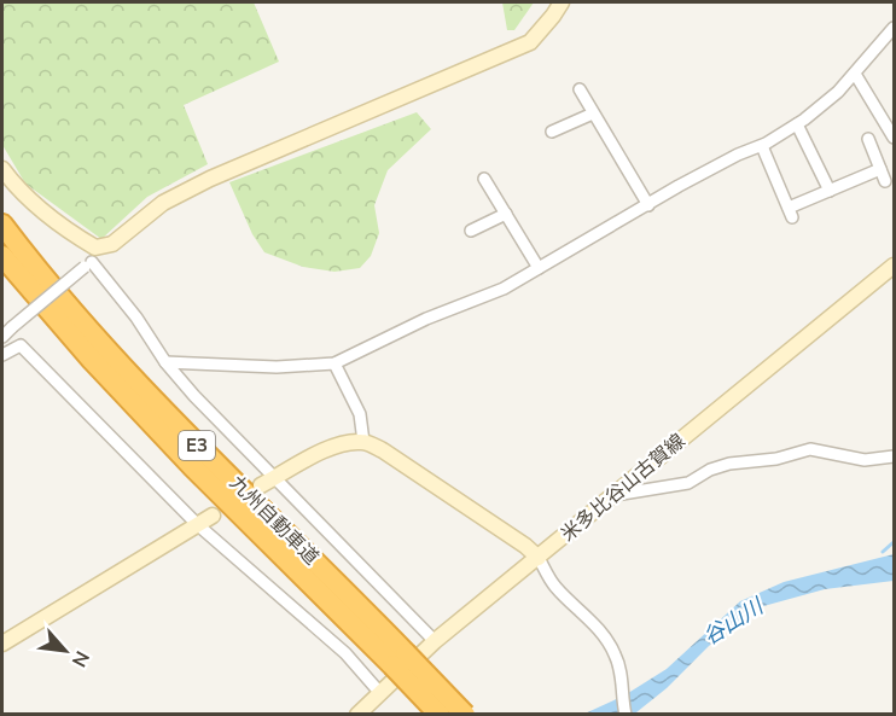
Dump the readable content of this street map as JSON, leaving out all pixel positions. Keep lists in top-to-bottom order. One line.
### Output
{"streets":{"highway":["E3","九州自動車道"],"street":["米多比谷山古賀線"]},"water":["谷山川"],"north":"bottom right"}
